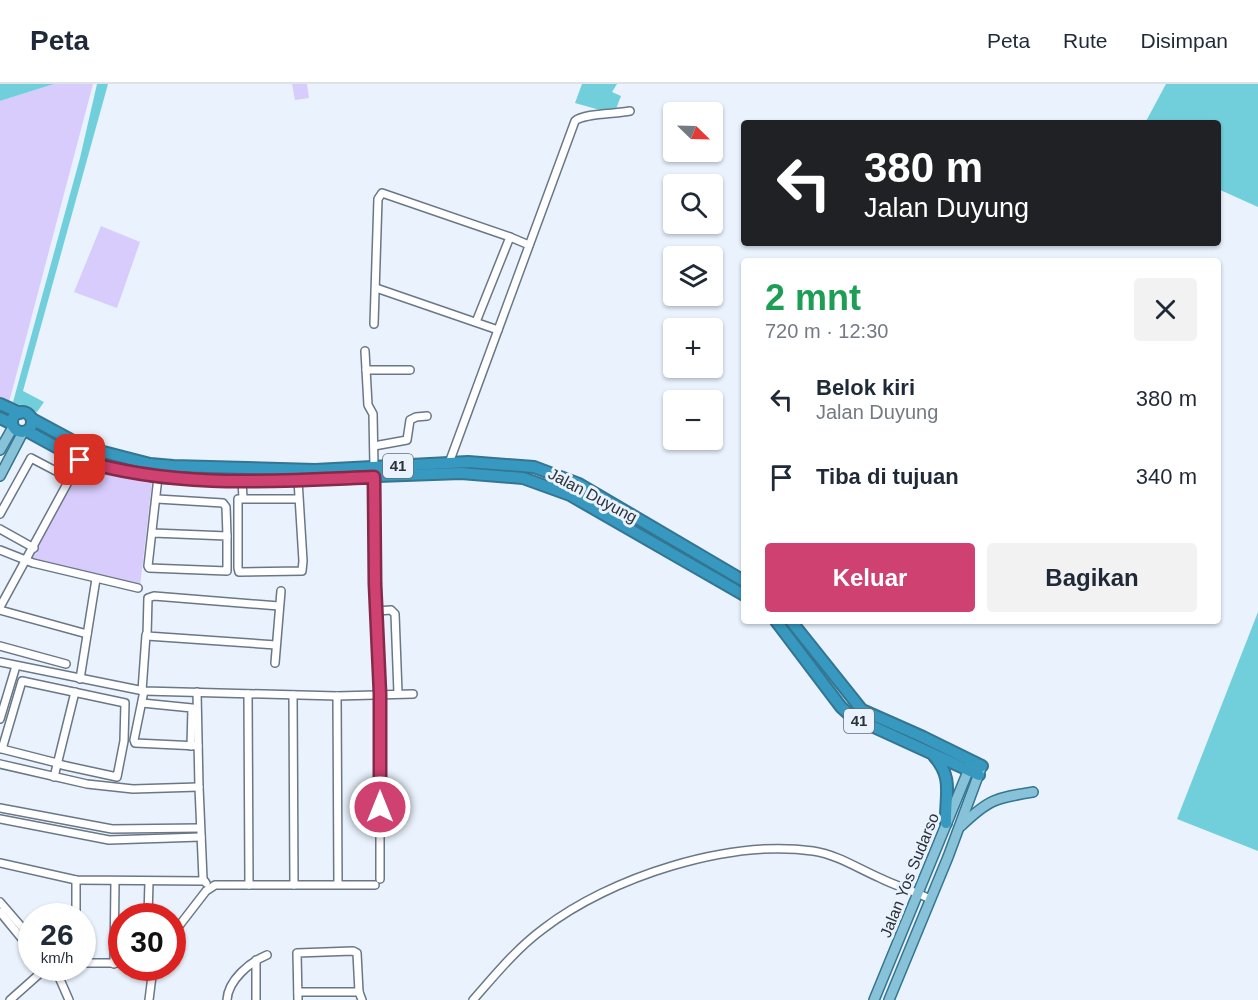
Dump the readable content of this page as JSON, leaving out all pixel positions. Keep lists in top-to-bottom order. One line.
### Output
{"streets":{"highway":["41","Jalan Duyung"],"main road":["Jalan Yos Sudarso"]},"crossings":[["41","Jalan Duyung"],["41","Jalan Yos Sudarso"]],"north":"bottom right","page":{"header":"Peta","nav":["Peta","Rute","Disimpan"],"map_buttons":["+","−"],"turn":["380 m","Jalan Duyung"],"heading":["2 mnt","720 m · 12:30"],"list":[{"name":"Belok kiri","note":"Jalan Duyung","value":"380 m"},{"name":"Tiba di tujuan","value":"340 m"}],"buttons":["Keluar","Bagikan"],"speed":"26 km/h","limit":"30"}}
